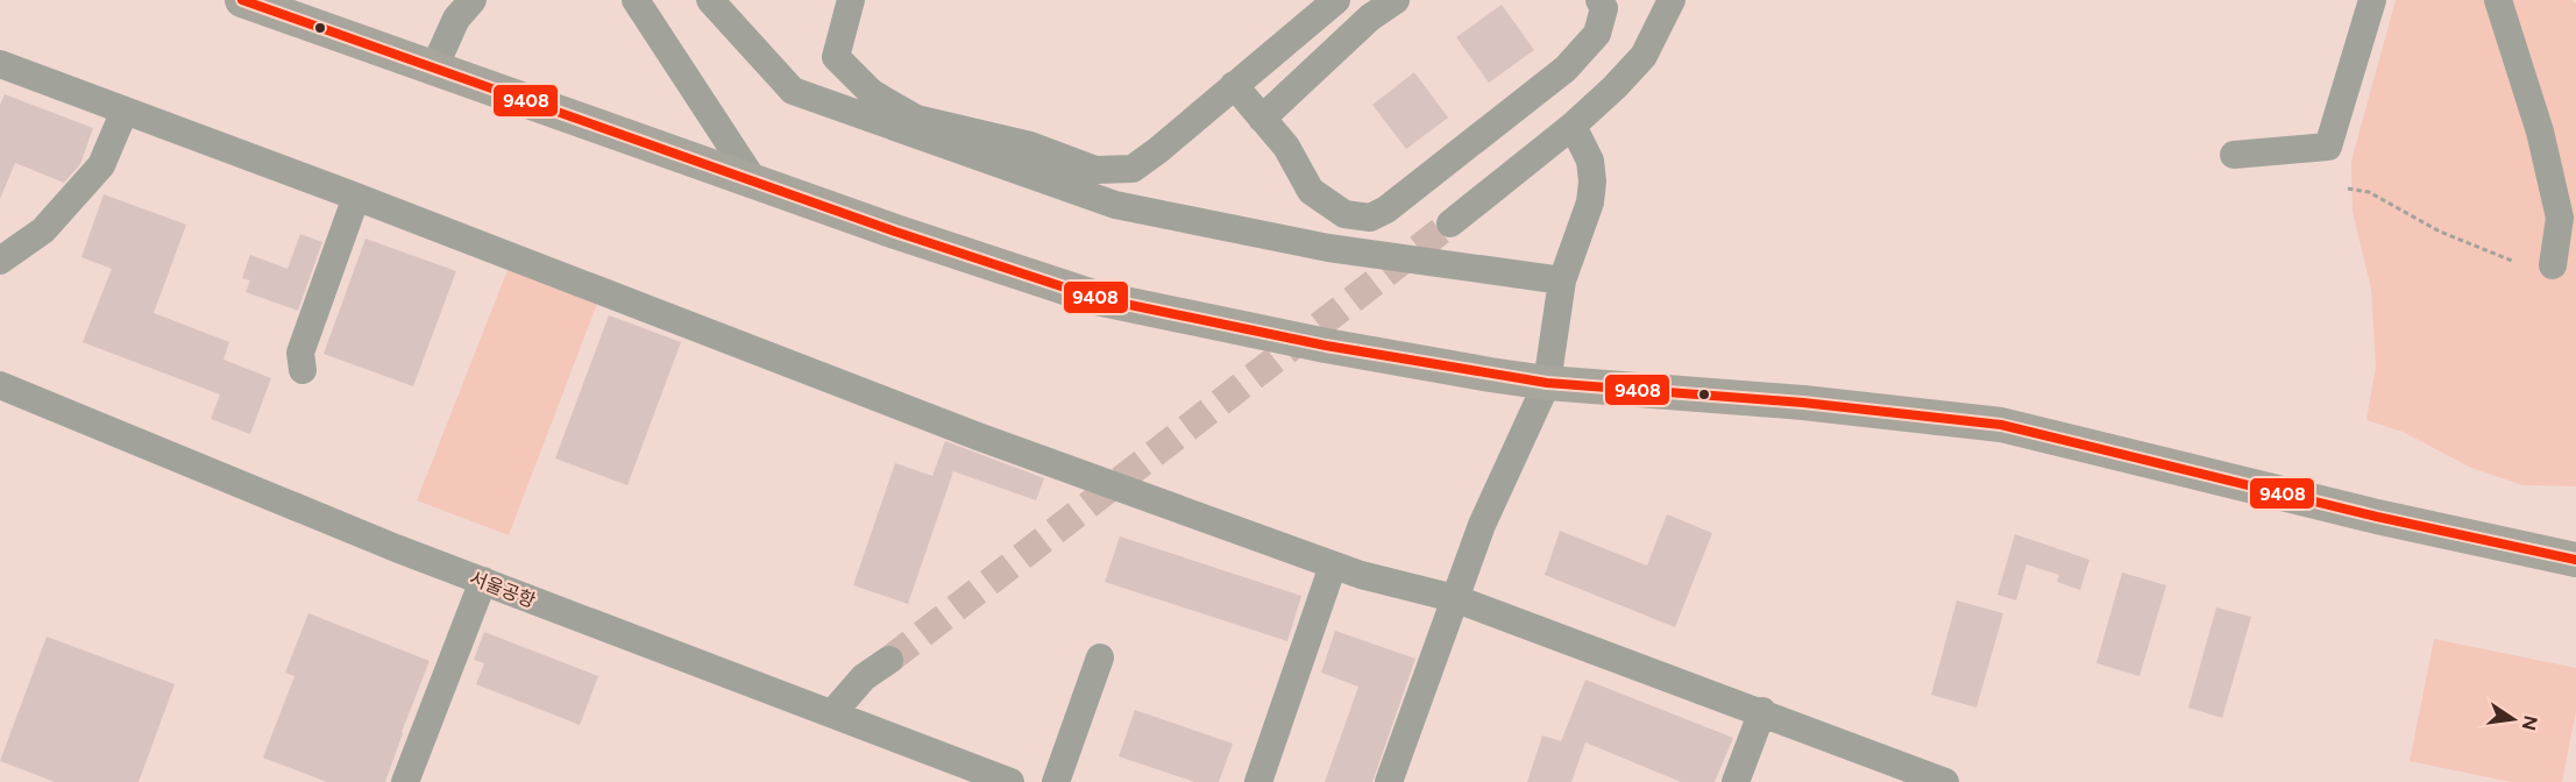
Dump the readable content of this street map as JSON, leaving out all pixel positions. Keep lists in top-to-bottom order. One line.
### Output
{"streets":{"street":["서울공항"]},"lines":["transit line 9408"],"north":"right"}
